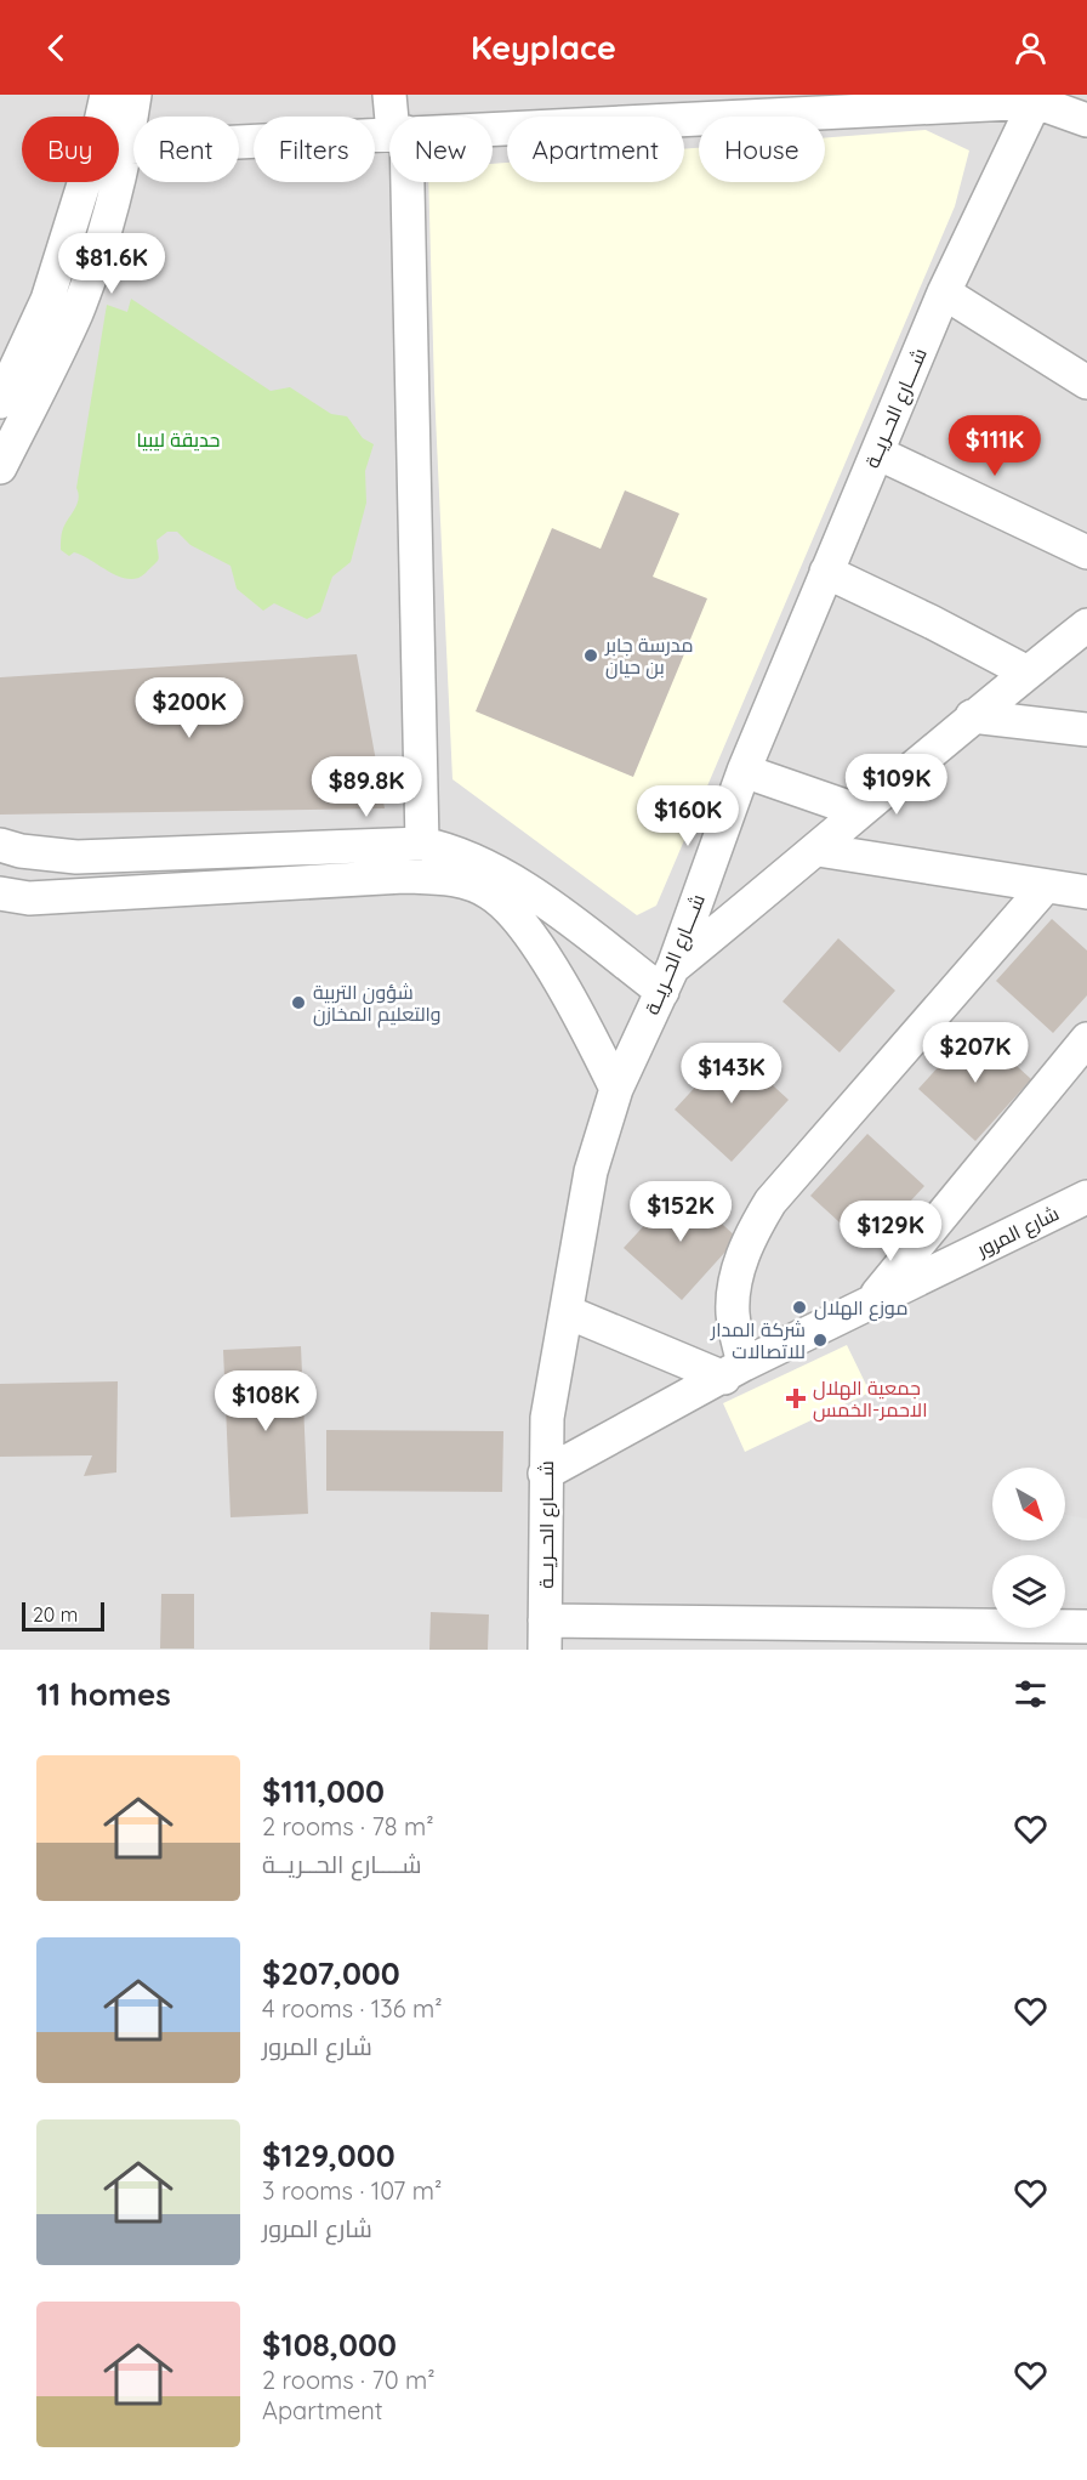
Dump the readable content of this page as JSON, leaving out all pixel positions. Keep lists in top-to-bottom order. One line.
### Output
{"streets":{"street":["شــــارع الحــريــة","شارع المرور"]},"crossings":[["شــــارع الحــريــة","شارع المرور"]],"parks":["حديقة ليبيا"],"places":{"other":["مدرسة جابر بن حيان","شؤون التربية والتعليم المخازن","موزع الهلال","شركة المدار للاتصالات"],"health":["جمعية الهلال الاحمر-الخمس"]},"scale_bar":"20 m","north":"bottom right","page":{"header":"Keyplace","chip":["Buy","Rent","Filters","New","Apartment","House"],"price":["$81.6K","$111K","$200K","$109K","$89.8K","$160K","$207K","$143K","$152K","$129K","$108K"],"scale":"20 m","heading":"11 homes","list":[{"name":"$111,000","note":"2 rooms · 78 m² · شــــارع الحــريــة"},{"name":"$207,000","note":"4 rooms · 136 m² · شارع المرور"},{"name":"$129,000","note":"3 rooms · 107 m² · شارع المرور"},{"name":"$108,000","note":"2 rooms · 70 m² · Apartment"}]}}
